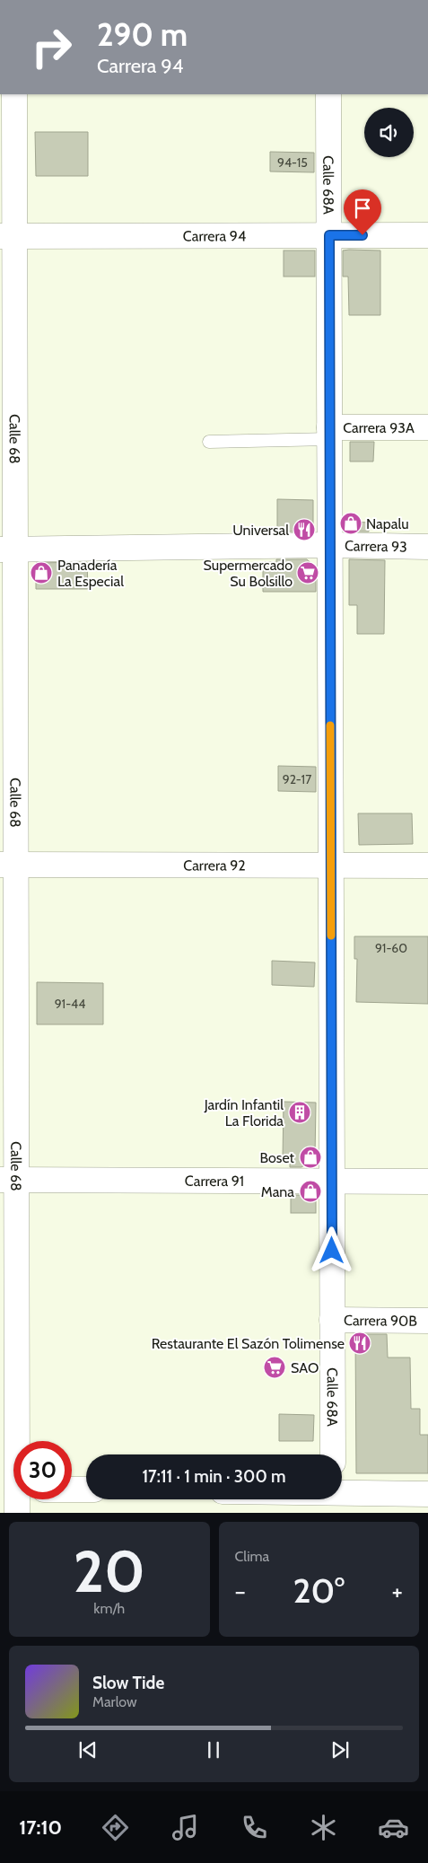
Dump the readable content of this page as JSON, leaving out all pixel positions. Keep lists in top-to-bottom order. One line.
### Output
{"streets":{"street":["Calle 68A","Carrera 94","Carrera 93A","Calle 68","Carrera 93","Carrera 92","Carrera 91","Carrera 90B"]},"crossings":[["Calle 68A","Carrera 94"],["Calle 68A","Carrera 93A"],["Calle 68A","Carrera 93"],["Calle 68A","Carrera 92"],["Calle 68A","Carrera 91"],["Calle 68A","Carrera 90B"],["Carrera 94","Calle 68"],["Calle 68","Carrera 93"],["Calle 68","Carrera 92"],["Calle 68","Carrera 91"]],"places":{"shop":["Napalu","Panadería La Especial","Boset","Mana"],"restaurant":["Universal","Restaurante El Sazón Tolimense"],"supermarket":["Supermercado Su Bolsillo","SAO"],"building":["Jardín Infantil La Florida"]},"house_numbers":["94-15","92-17","91-60","91-44"],"page":{"turn":["290 m","Carrera 94"],"limit":"30","trip":"17:11 · 1 min · 300 m","tile":[["20","km/h"],"Clima"],"heat":["−","20°","+"],"song":["Slow Tide","Marlow"],"tabs":"17:10"}}
